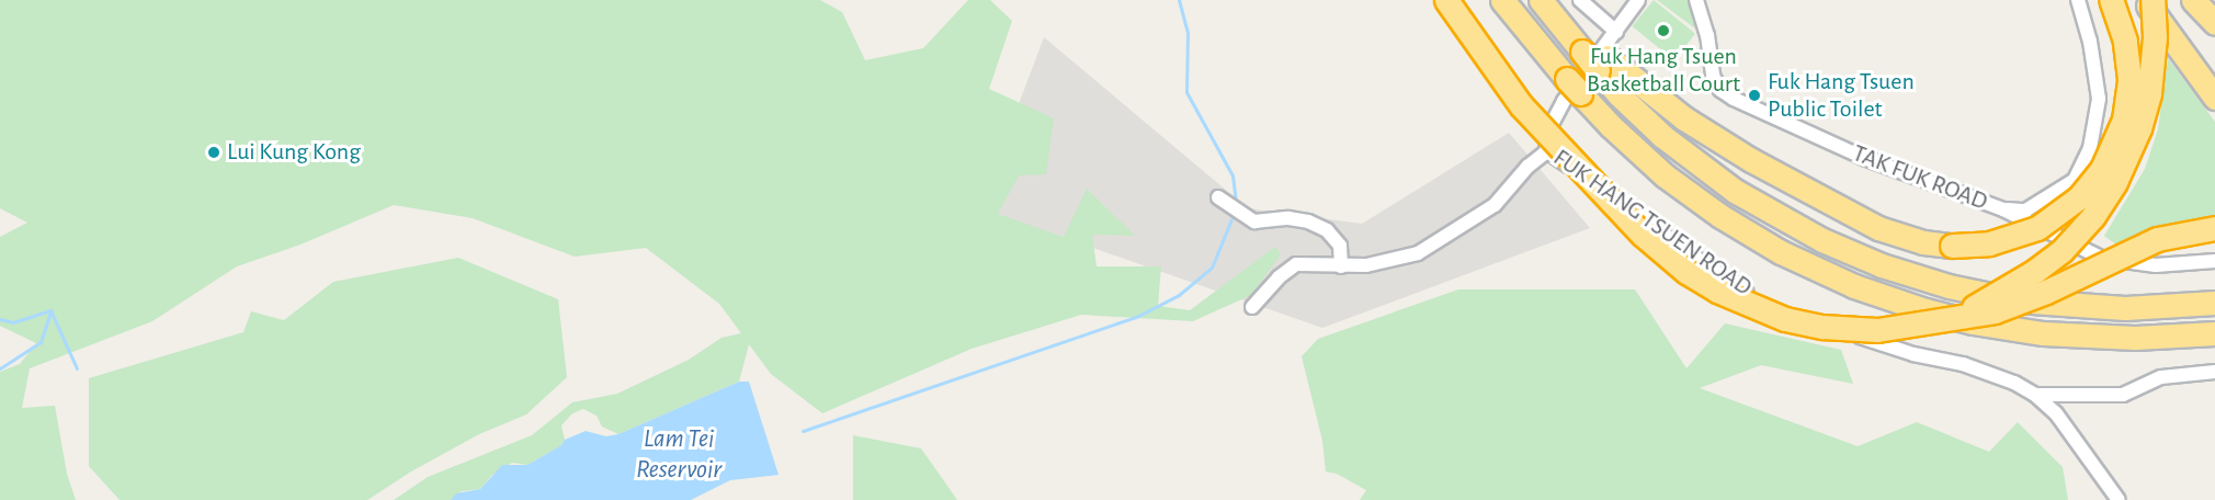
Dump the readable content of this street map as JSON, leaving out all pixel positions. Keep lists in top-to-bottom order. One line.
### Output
{"streets":{"street":["TAK FUK ROAD","FUK HANG TSUEN ROAD"]},"water":["Lam Tei Reservoir"],"places":["Fuk Hang Tsuen Basketball Court","Fuk Hang Tsuen Public Toilet","Lui Kung Kong"]}
